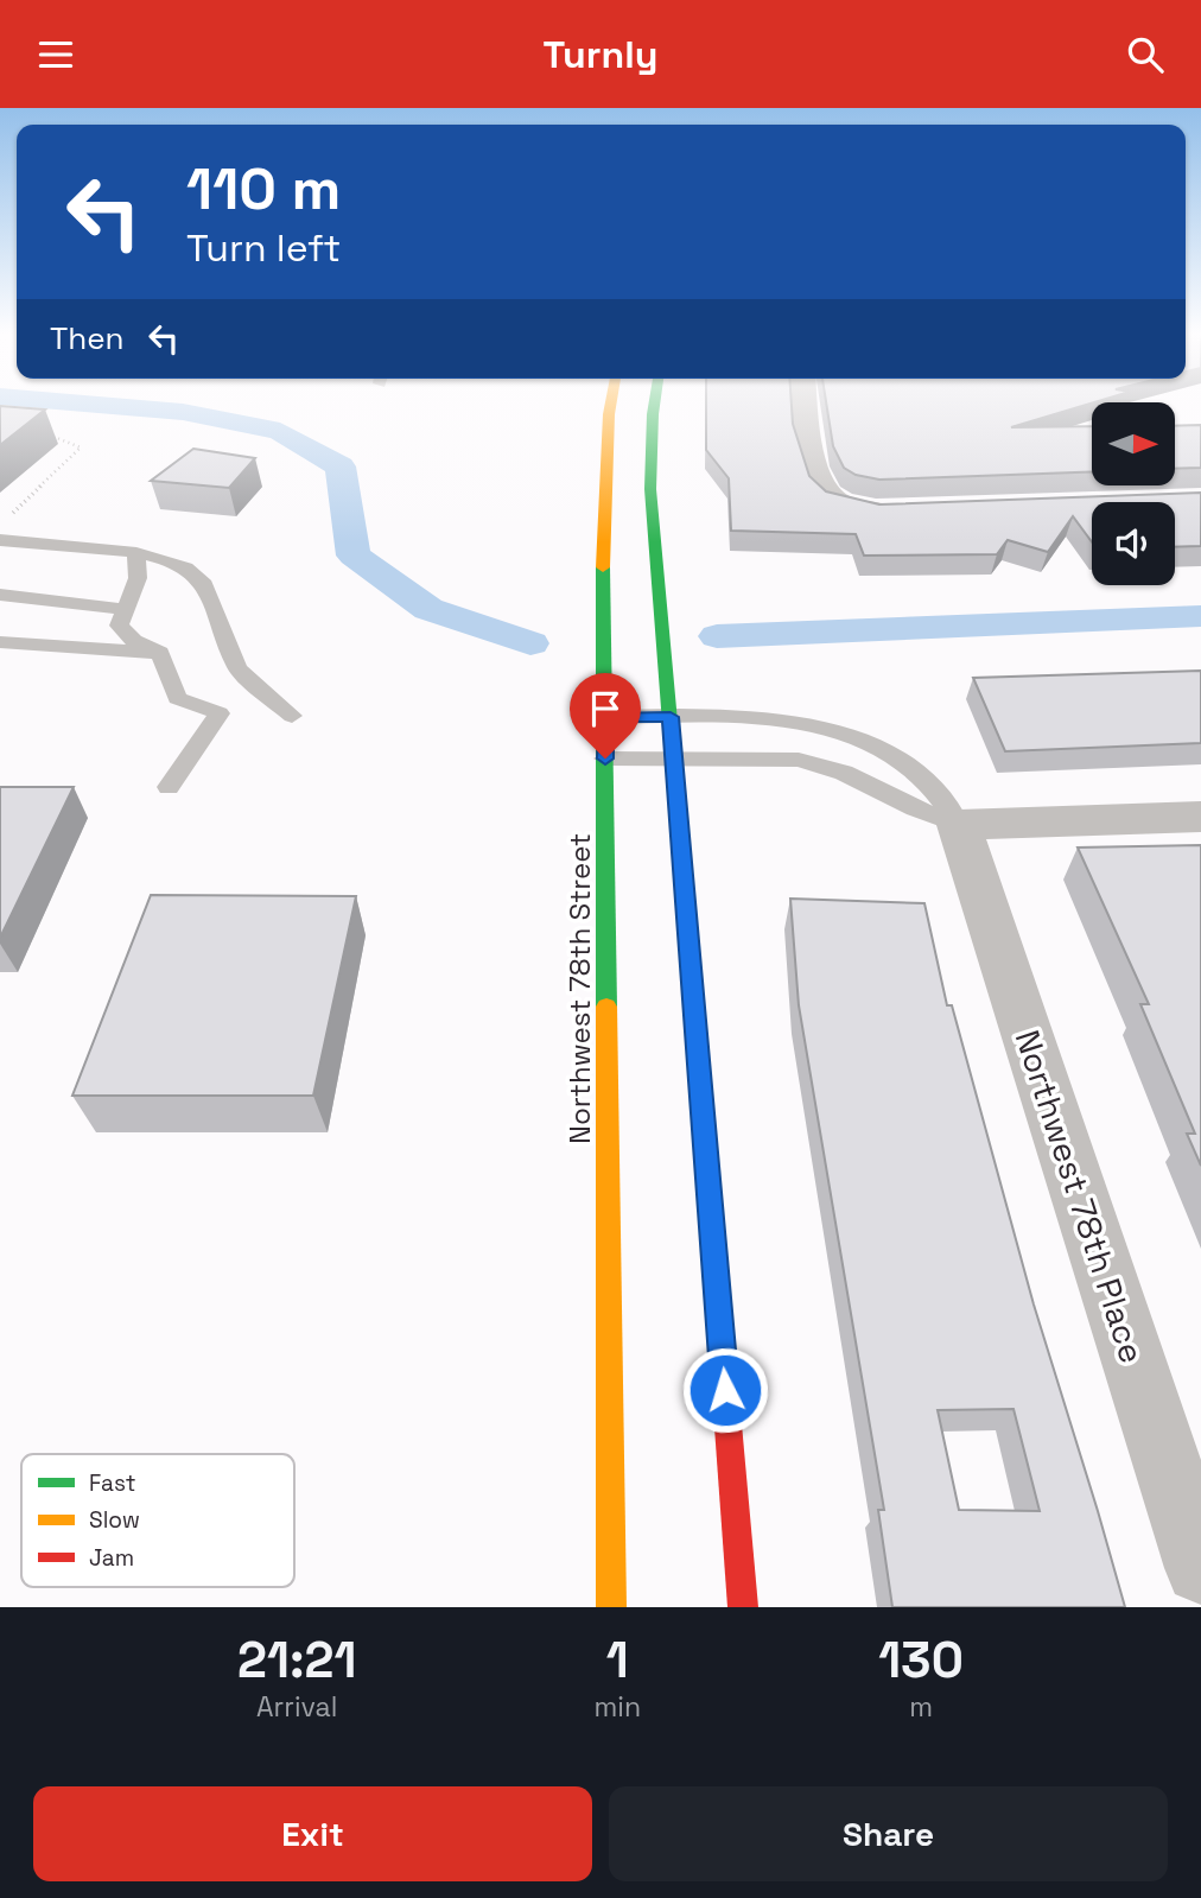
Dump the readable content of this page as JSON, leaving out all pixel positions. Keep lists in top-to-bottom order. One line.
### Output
{"streets":{"street":["Northwest 78th Street","Northwest 78th Place"]},"legend":["Fast","Slow","Jam"],"north":"right","page":{"header":"Turnly","turn":["110 m","Turn left"],"then":"Then","eta":["21:21","Arrival","1","min","130","m"],"buttons":["Exit","Share"]}}
